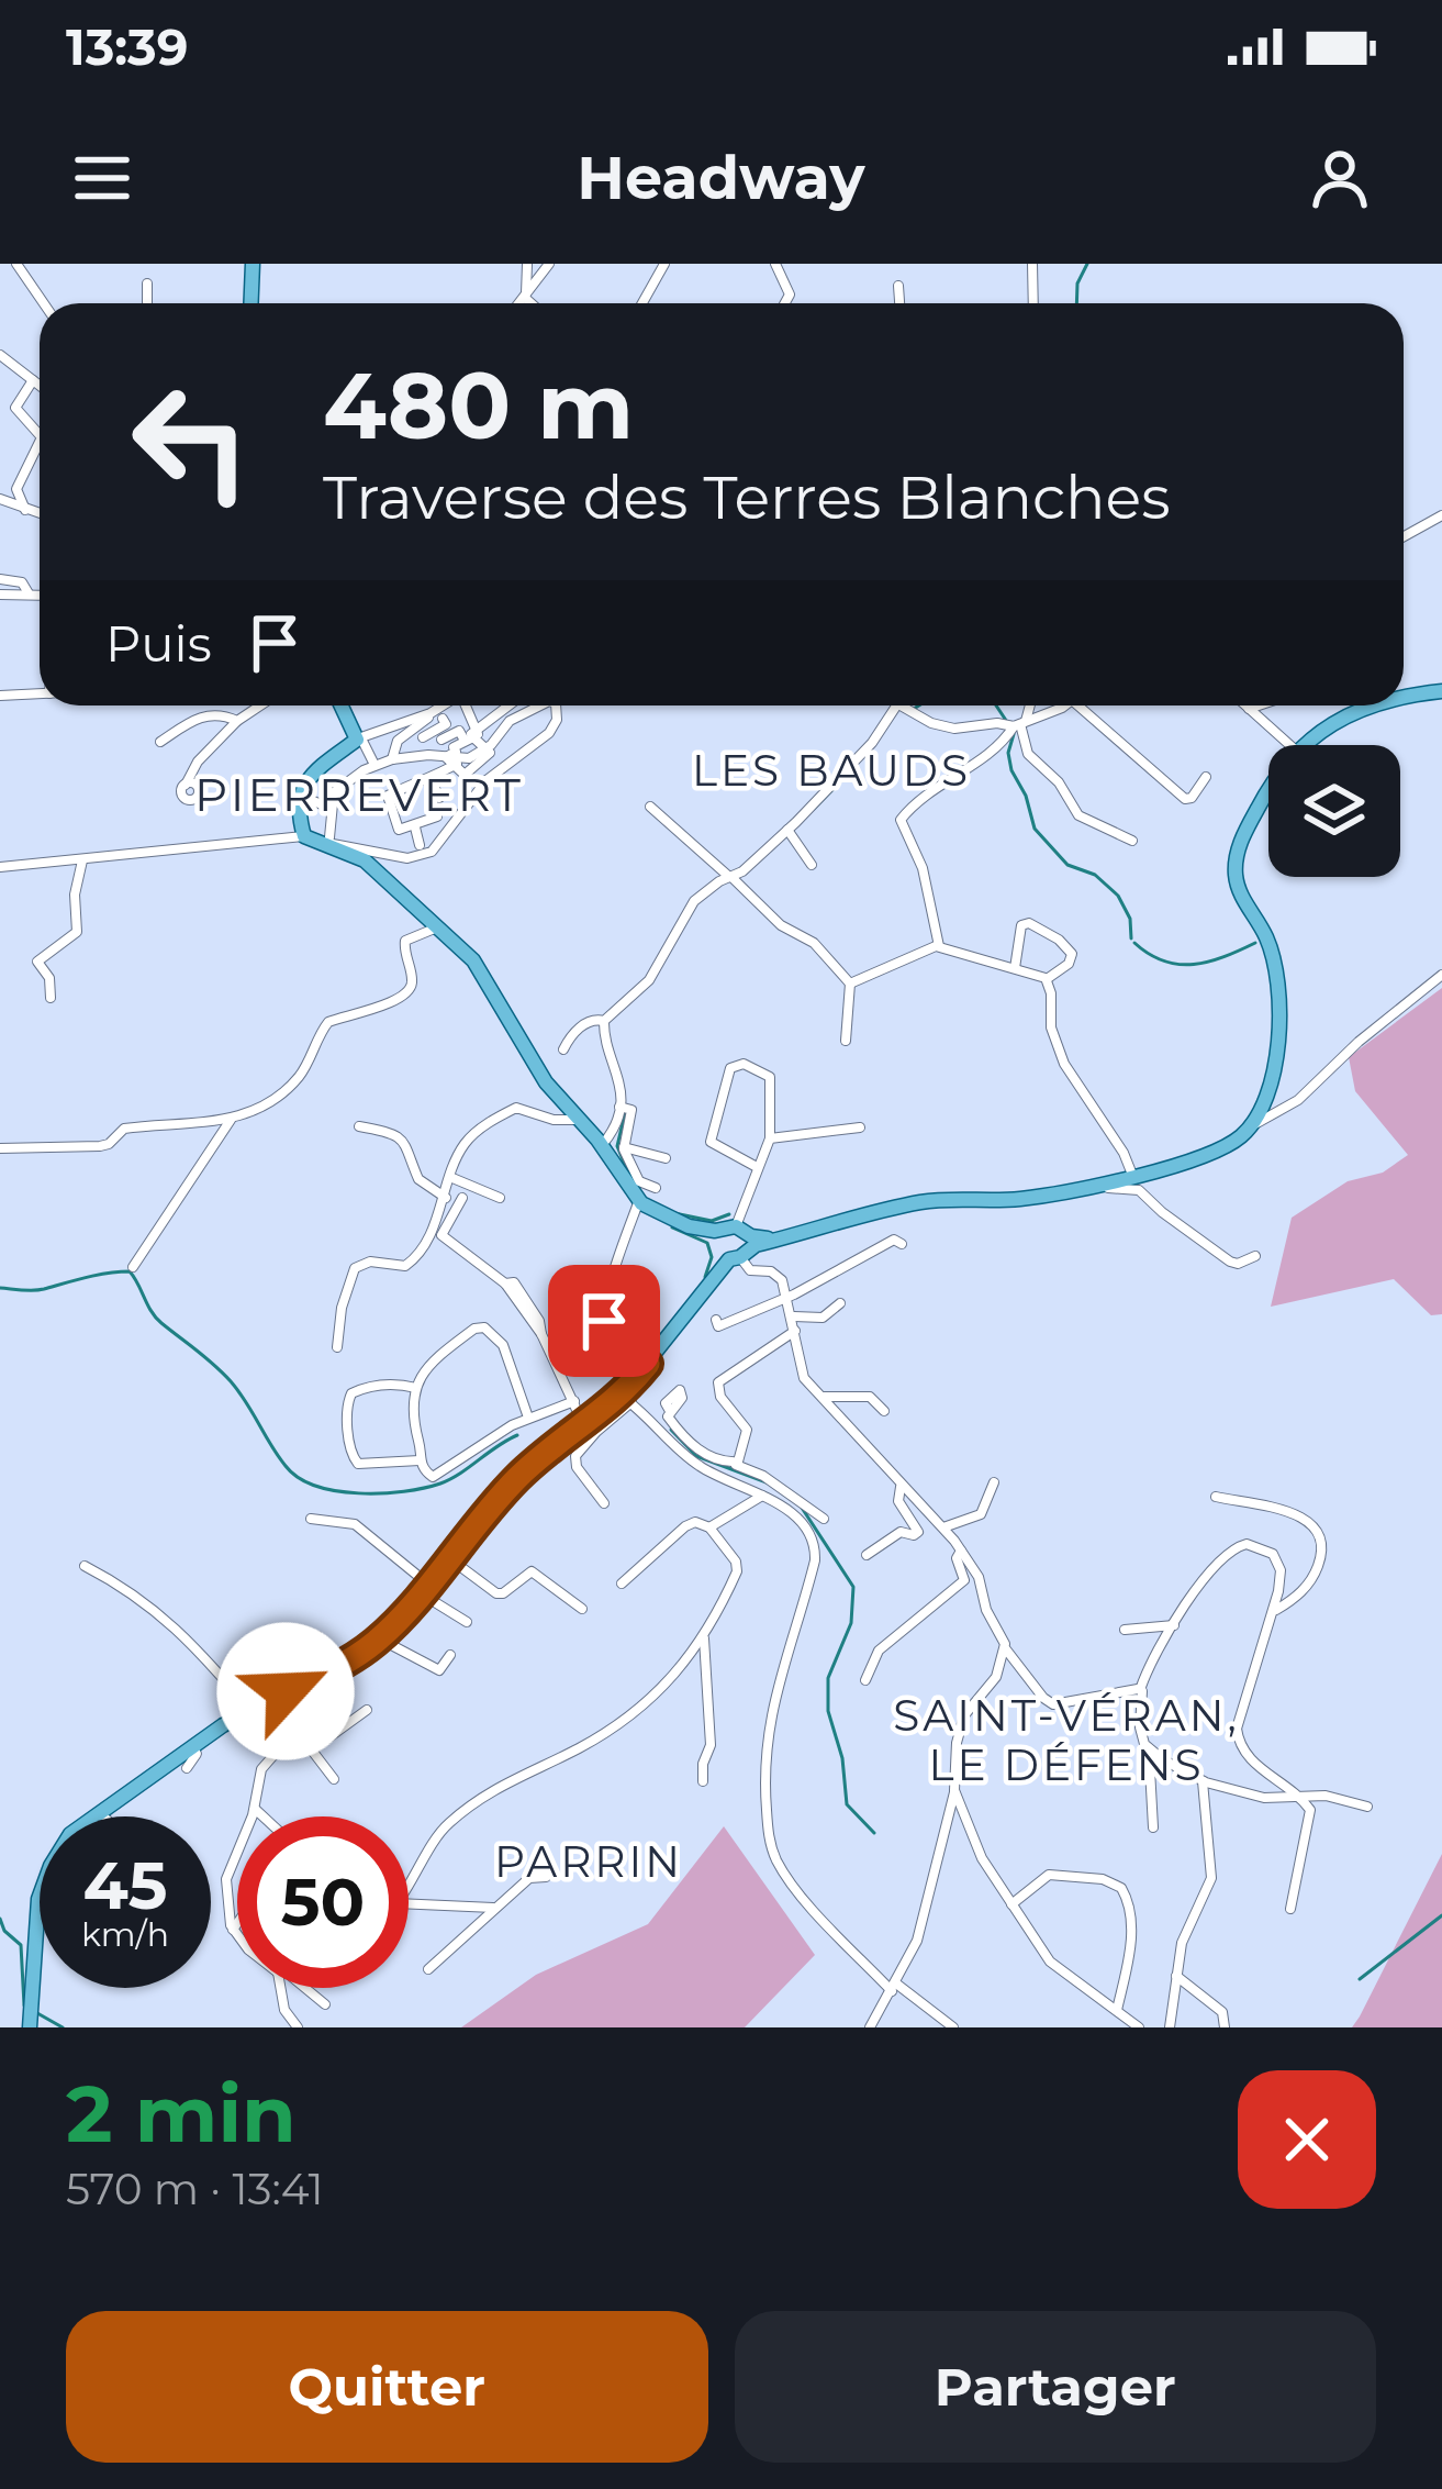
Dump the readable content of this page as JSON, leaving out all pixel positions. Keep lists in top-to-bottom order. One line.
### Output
{"districts":["LES BAUDS","PIERREVERT","SAINT-VÉRAN, LE DÉFENS","PARRIN"],"page":{"status":"13:39","header":"Headway","turn":["480 m","Traverse des Terres Blanches"],"then":"Puis","speed":"45 km/h","limit":"50","heading":["2 min","570 m · 13:41"],"buttons":["Quitter","Partager"]}}
